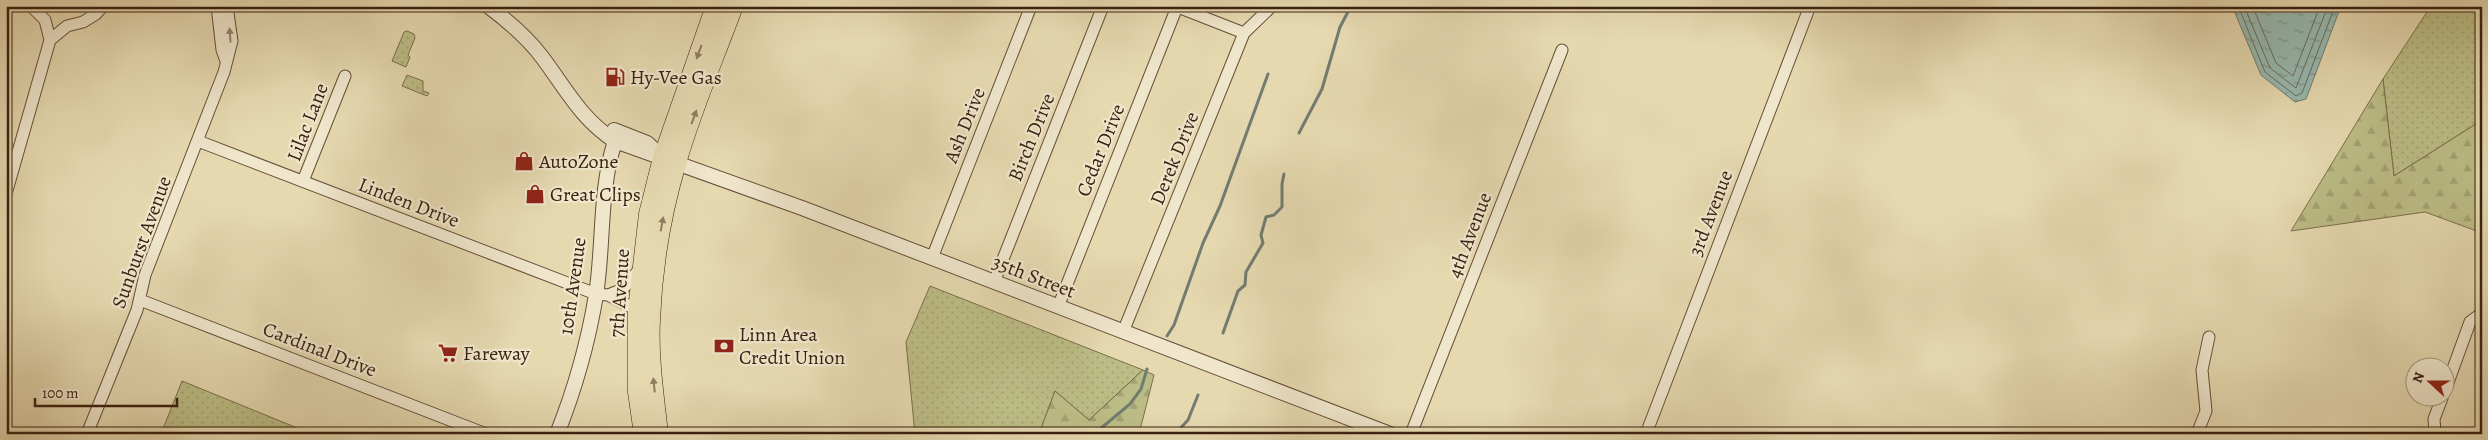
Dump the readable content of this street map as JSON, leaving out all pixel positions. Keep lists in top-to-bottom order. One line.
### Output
{"streets":{"main road":["7th Avenue"],"street":["Lilac Lane","Ash Drive","Birch Drive","Cedar Drive","Derek Drive","Linden Drive","3rd Avenue","4th Avenue","Sunburst Avenue","35th Street","10th Avenue","Cardinal Drive"]},"crossings":[["Lilac Lane","Linden Drive"],["Ash Drive","35th Street"],["Birch Drive","35th Street"],["Cedar Drive","35th Street"],["Derek Drive","35th Street"],["Linden Drive","Sunburst Avenue"],["Linden Drive","10th Avenue"],["Linden Drive","7th Avenue"],["Sunburst Avenue","Cardinal Drive"],["35th Street","10th Avenue"],["35th Street","7th Avenue"]],"places":{"fuel station":["Hy-Vee Gas"],"shop":["AutoZone","Great Clips"],"bank":["Linn Area Credit Union"],"supermarket":["Fareway"]},"scale_bar":"100 m","north":"left"}
